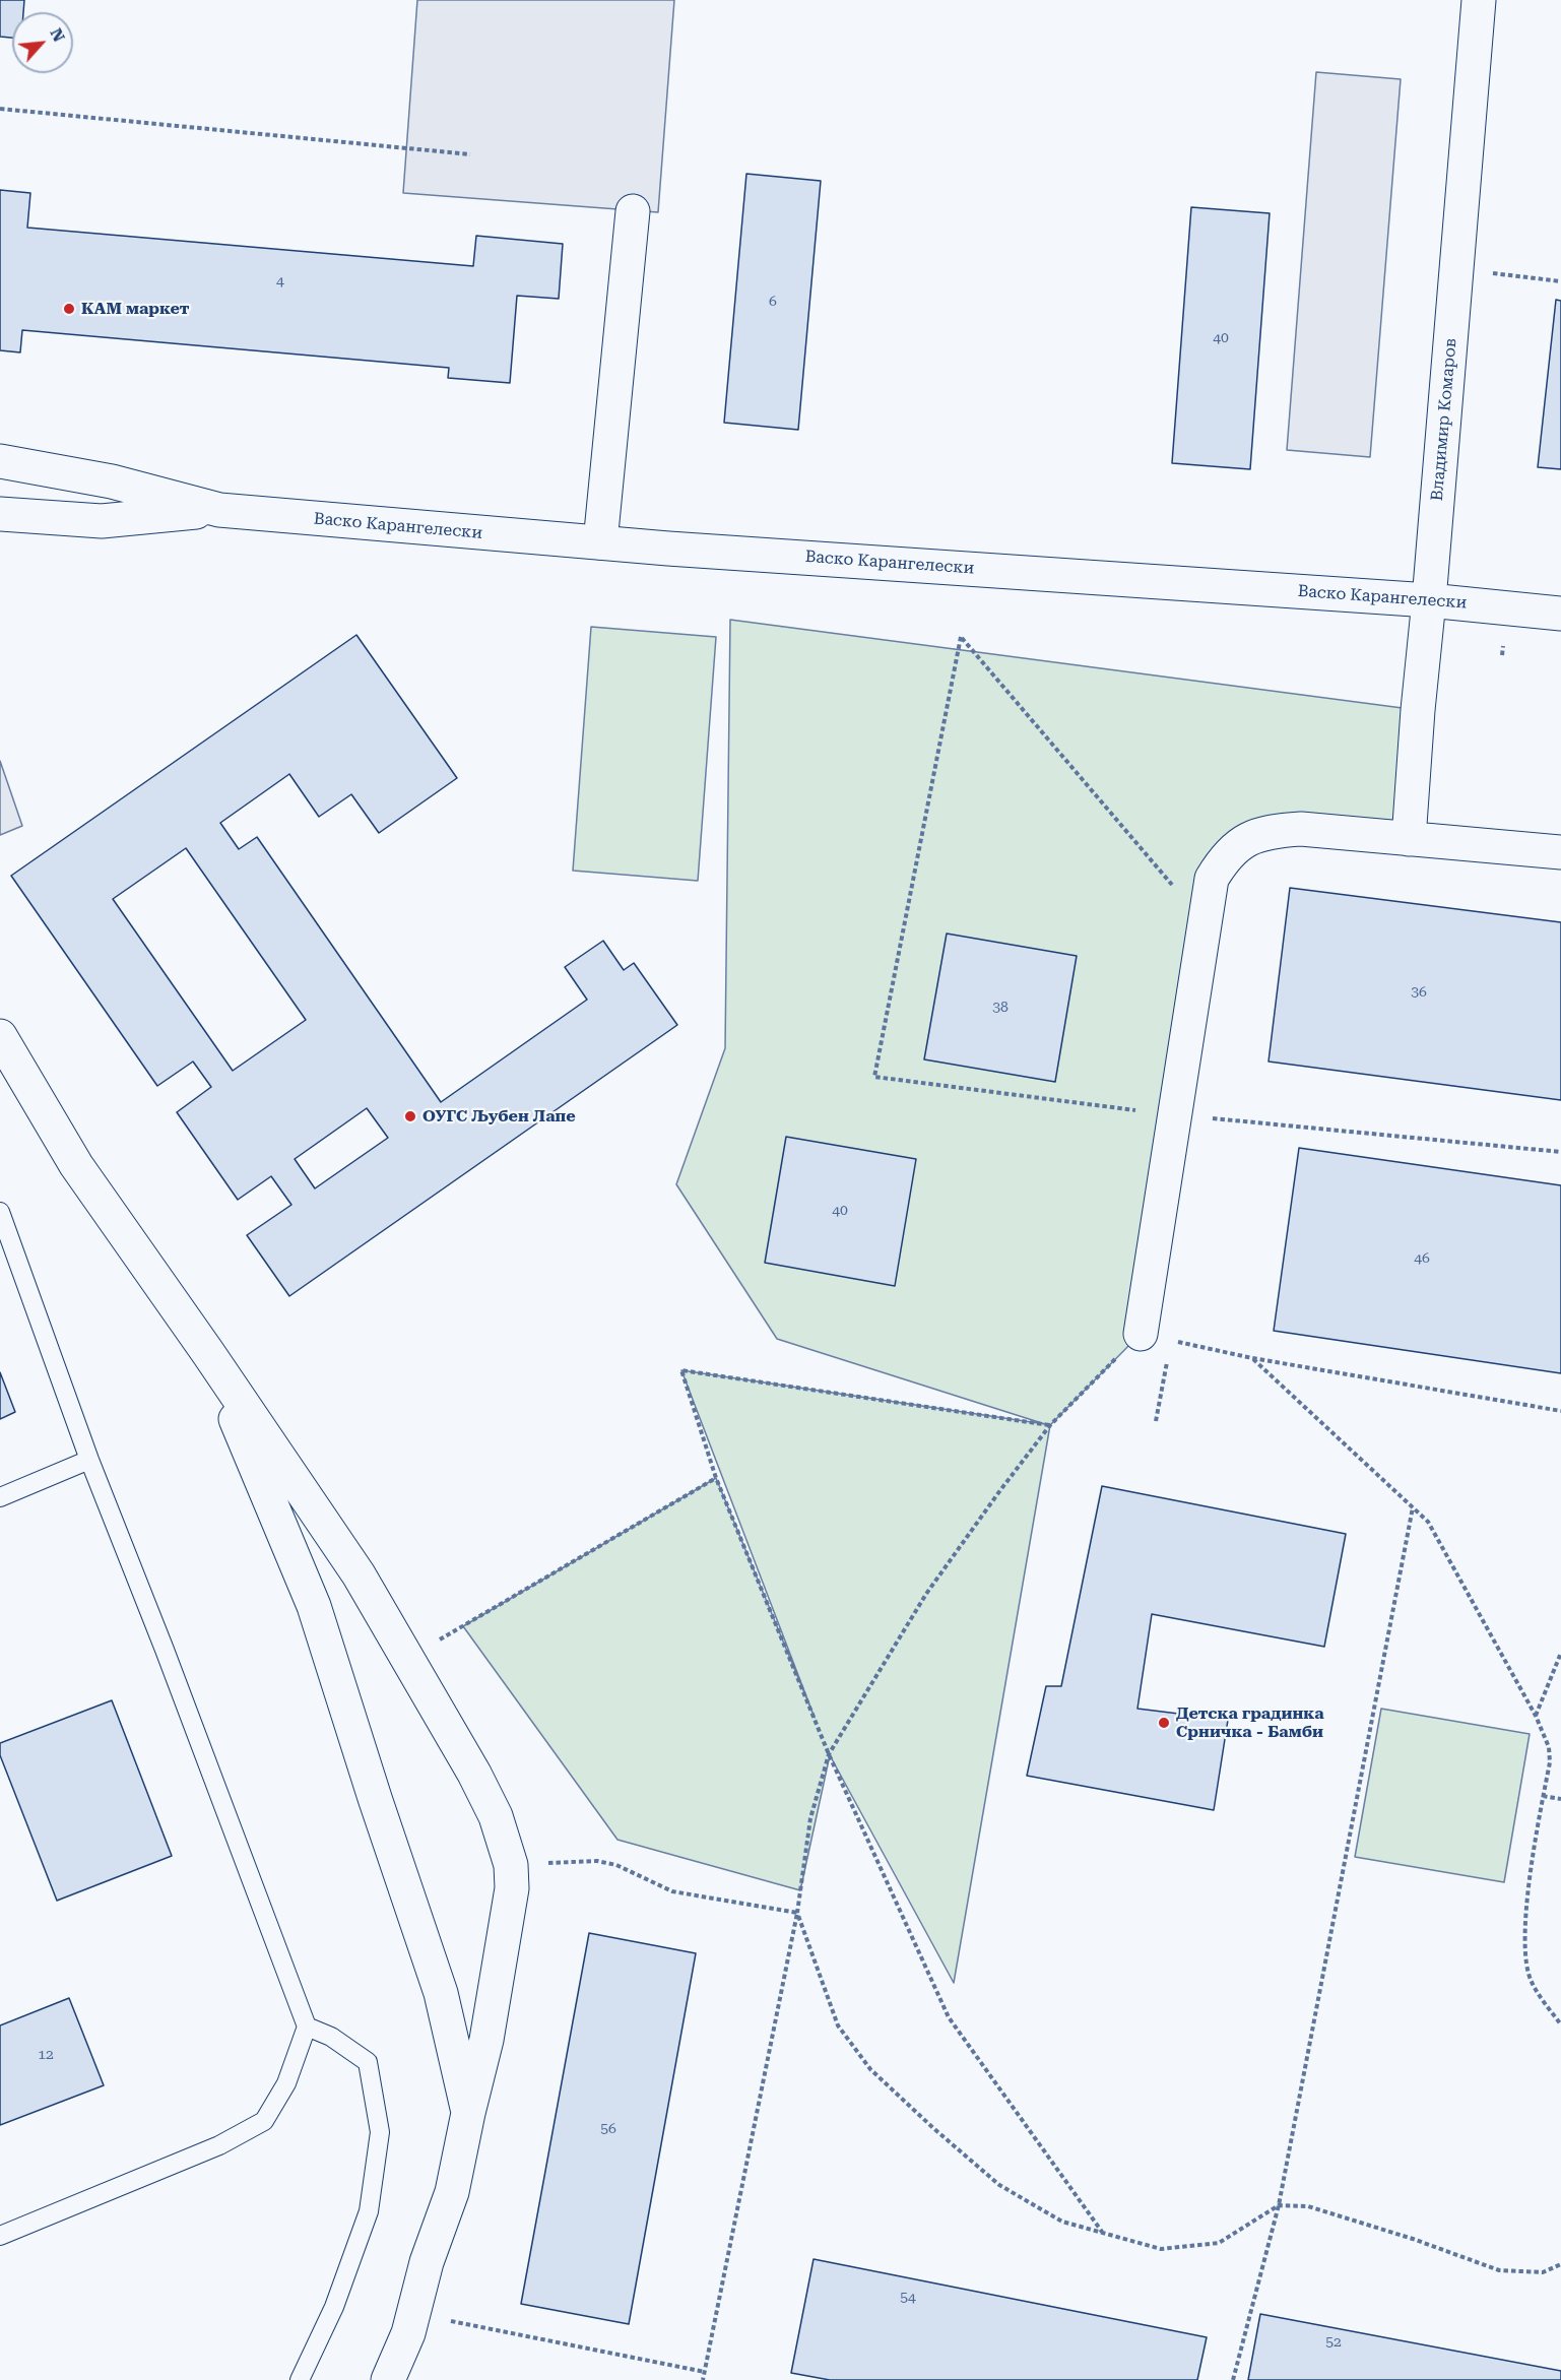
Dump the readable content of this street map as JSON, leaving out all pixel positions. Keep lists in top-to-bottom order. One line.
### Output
{"streets":{"street":["Владимир Комаров","Васко Карангелески"]},"crossings":[["Владимир Комаров","Васко Карангелески"]],"places":["КАМ маркет","ОУГС Љубен Лапе","Детска градинка Срничка - Бамби"],"house_numbers":["4","6","40","36","38","40","46","12","56","54","52"],"north":"top right"}
